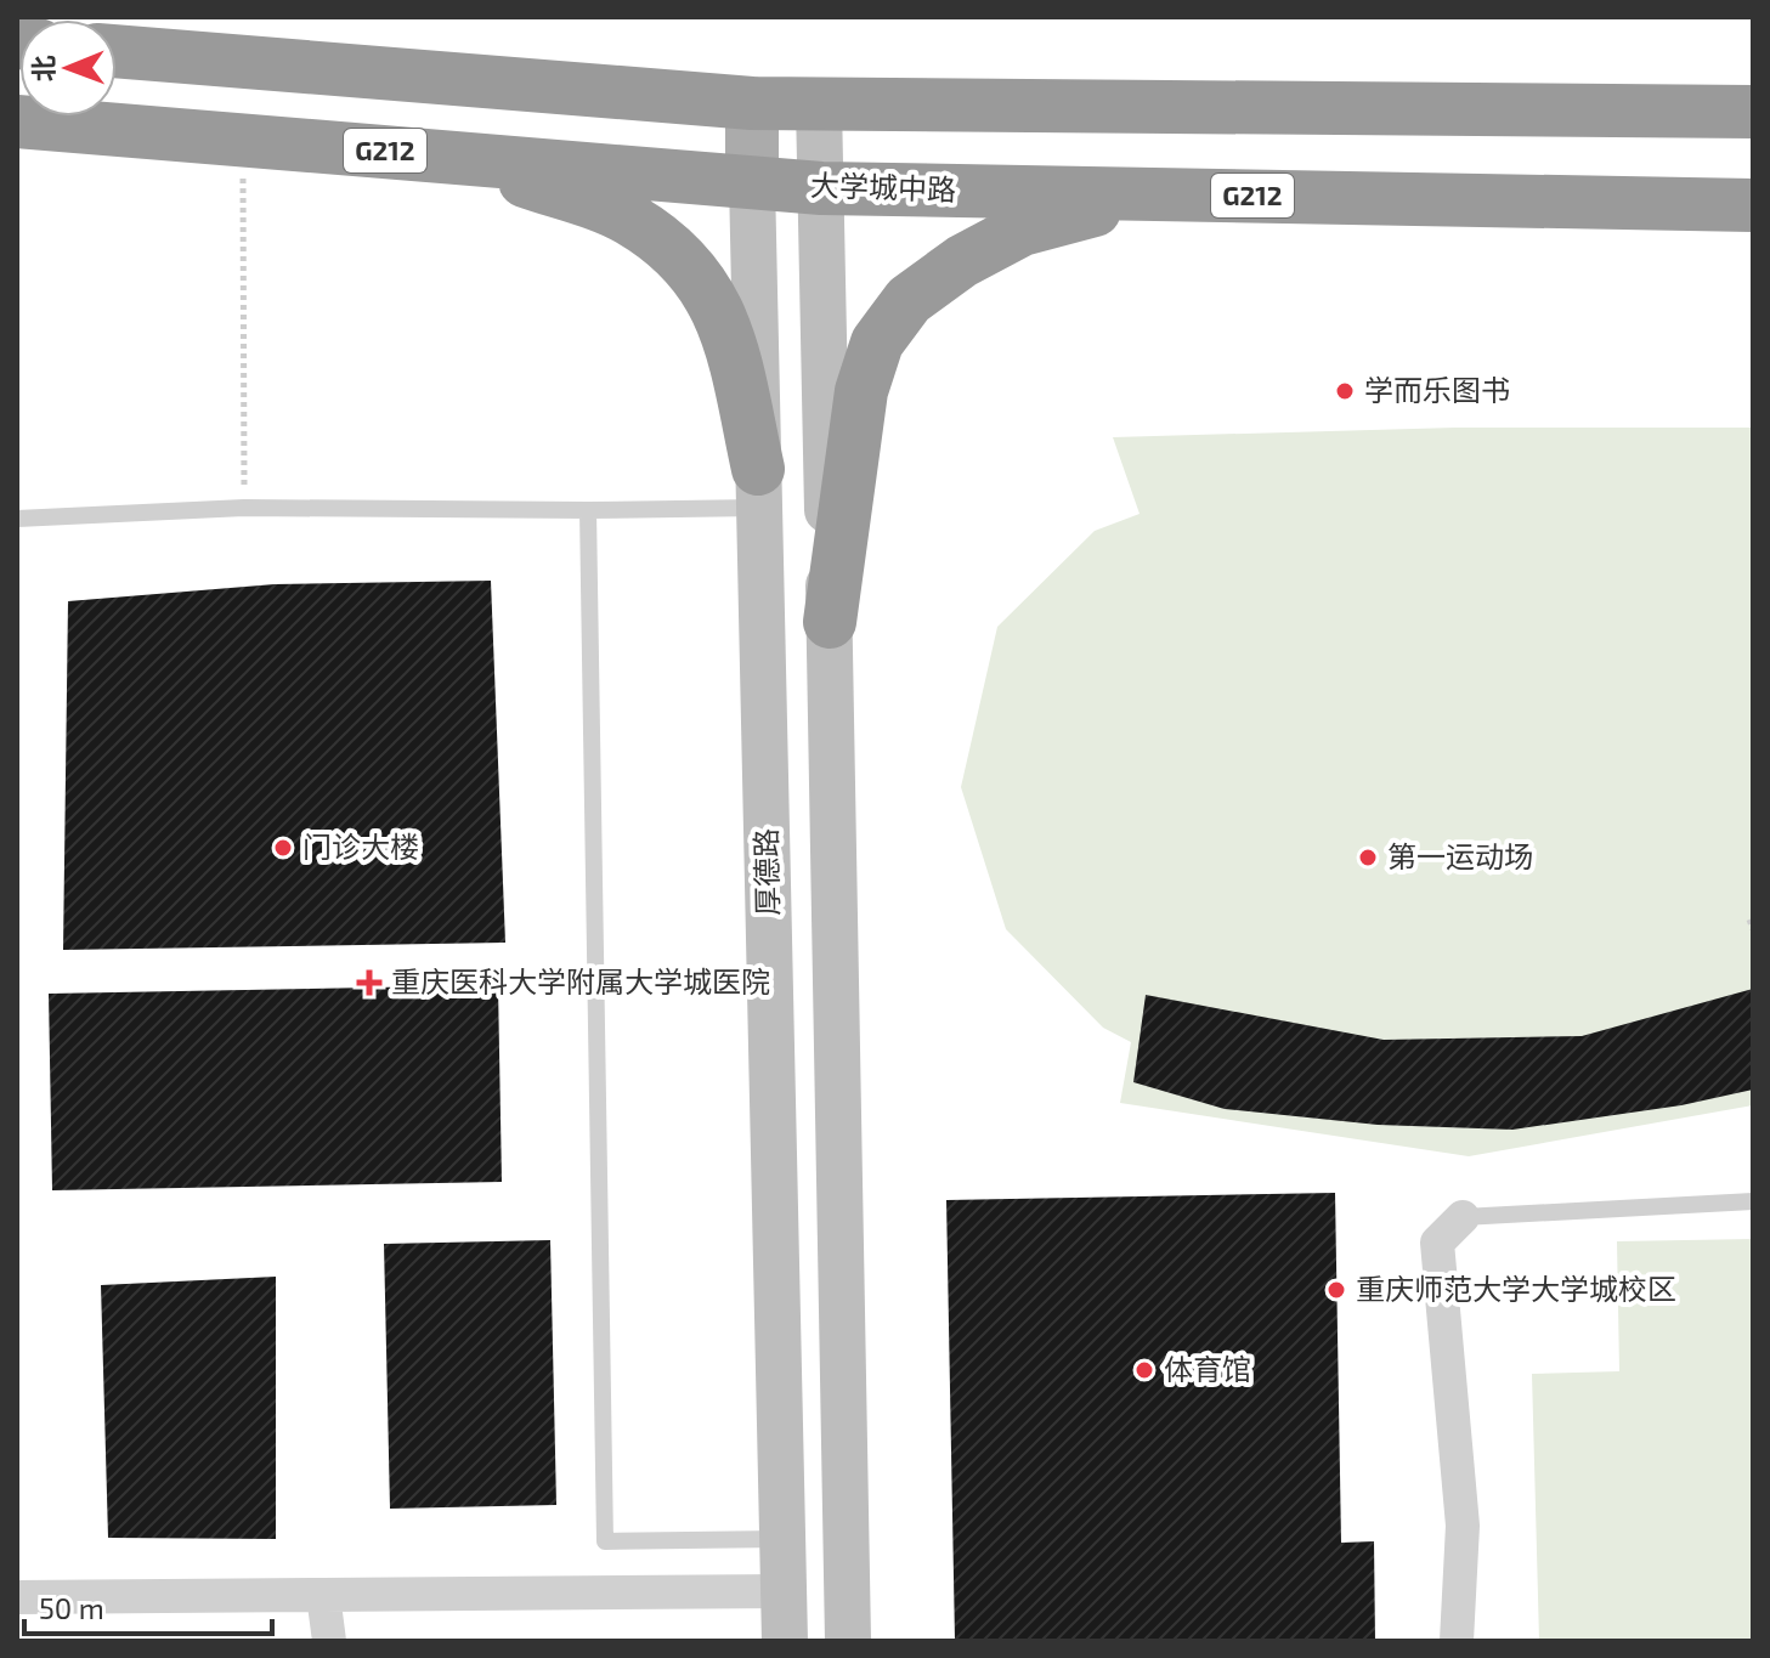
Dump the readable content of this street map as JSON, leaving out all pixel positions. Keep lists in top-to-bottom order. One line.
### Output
{"streets":{"highway":["G212","大学城中路"],"main road":["厚德路"]},"crossings":[["大学城中路","厚德路"]],"places":{"other":["学而乐图书","门诊大楼","第一运动场","重庆师范大学大学城校区","体育馆"],"health":["重庆医科大学附属大学城医院"]},"scale_bar":"50 m","north":"left"}
